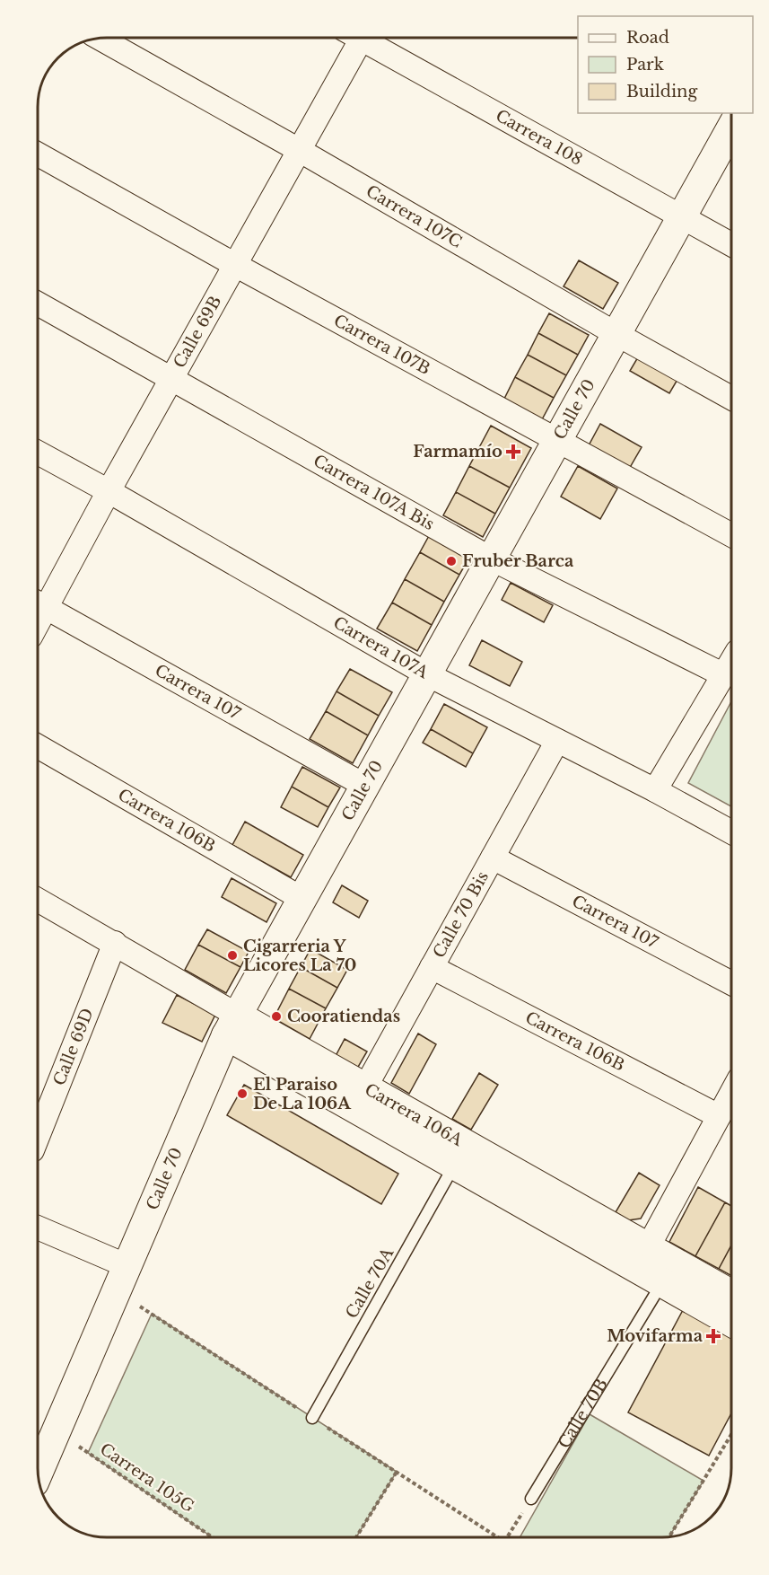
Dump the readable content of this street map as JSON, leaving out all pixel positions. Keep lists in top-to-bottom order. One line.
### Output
{"streets":{"street":["Carrera 108","Carrera 107C","Calle 69B","Carrera 107B","Calle 70","Carrera 107A Bis","Carrera 107A","Carrera 107","Carrera 106B","Calle 70 Bis","Calle 69D","Carrera 106A"],"lane":["Calle 70A","Calle 70B"],"path":["Carrera 105G"]},"crossings":[["Carrera 108","Calle 70"],["Carrera 107C","Calle 69B"],["Carrera 107C","Calle 70"],["Calle 69B","Carrera 107B"],["Calle 69B","Carrera 107A Bis"],["Calle 69B","Carrera 107A"],["Calle 69B","Carrera 107"],["Carrera 107B","Calle 70"],["Calle 70","Carrera 107A Bis"],["Calle 70","Carrera 107A"],["Calle 70","Carrera 107"],["Calle 70","Carrera 106B"],["Calle 70","Carrera 106A"],["Calle 70","Carrera 105G"],["Carrera 107A","Calle 70 Bis"],["Carrera 107","Calle 70 Bis"],["Carrera 106B","Calle 70 Bis"],["Calle 70 Bis","Carrera 106A"],["Calle 69D","Carrera 106A"],["Carrera 106A","Calle 70A"],["Carrera 106A","Calle 70B"]],"places":{"health":["Farmamío","Movifarma"],"other":["Fruber Barca","Cigarreria Y Licores La 70","Cooratiendas","El Paraiso De La 106A"]},"legend":["Road","Park","Building"]}
